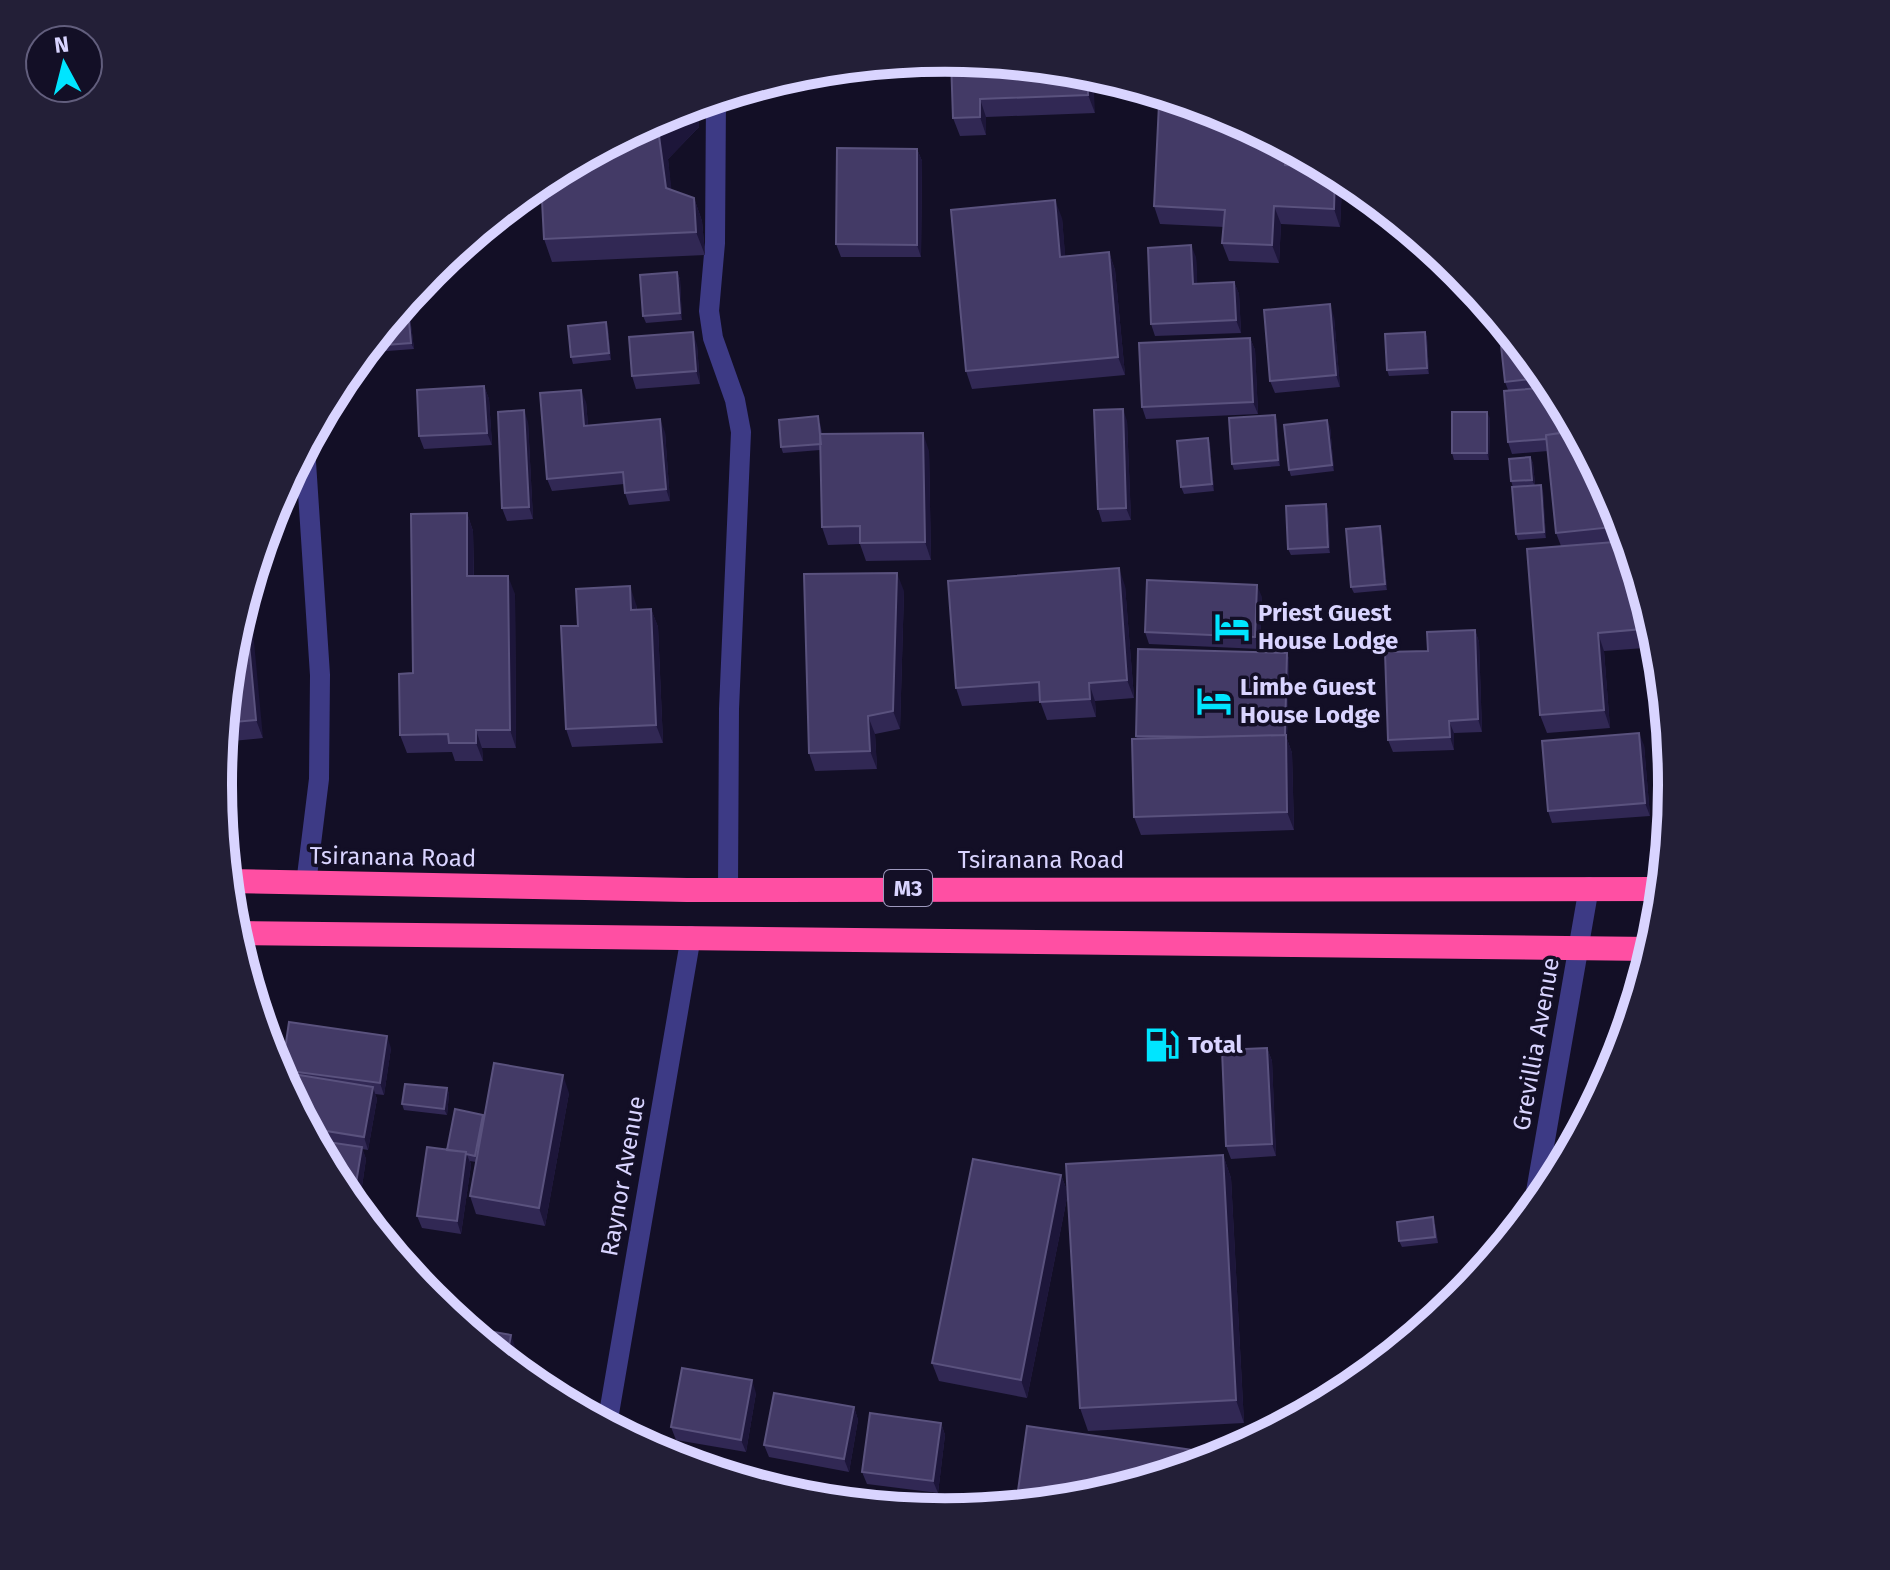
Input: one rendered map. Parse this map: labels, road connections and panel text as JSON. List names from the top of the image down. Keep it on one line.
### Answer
{"streets":{"highway":["Tsiranana Road","M3"],"street":["Grevillia Avenue","Raynor Avenue"]},"crossings":[["Tsiranana Road","Grevillia Avenue"],["M3","Grevillia Avenue"],["M3","Raynor Avenue"]],"places":{"hotel":["Priest Guest House Lodge","Limbe Guest House Lodge"],"fuel station":["Total"]},"north":"top"}
